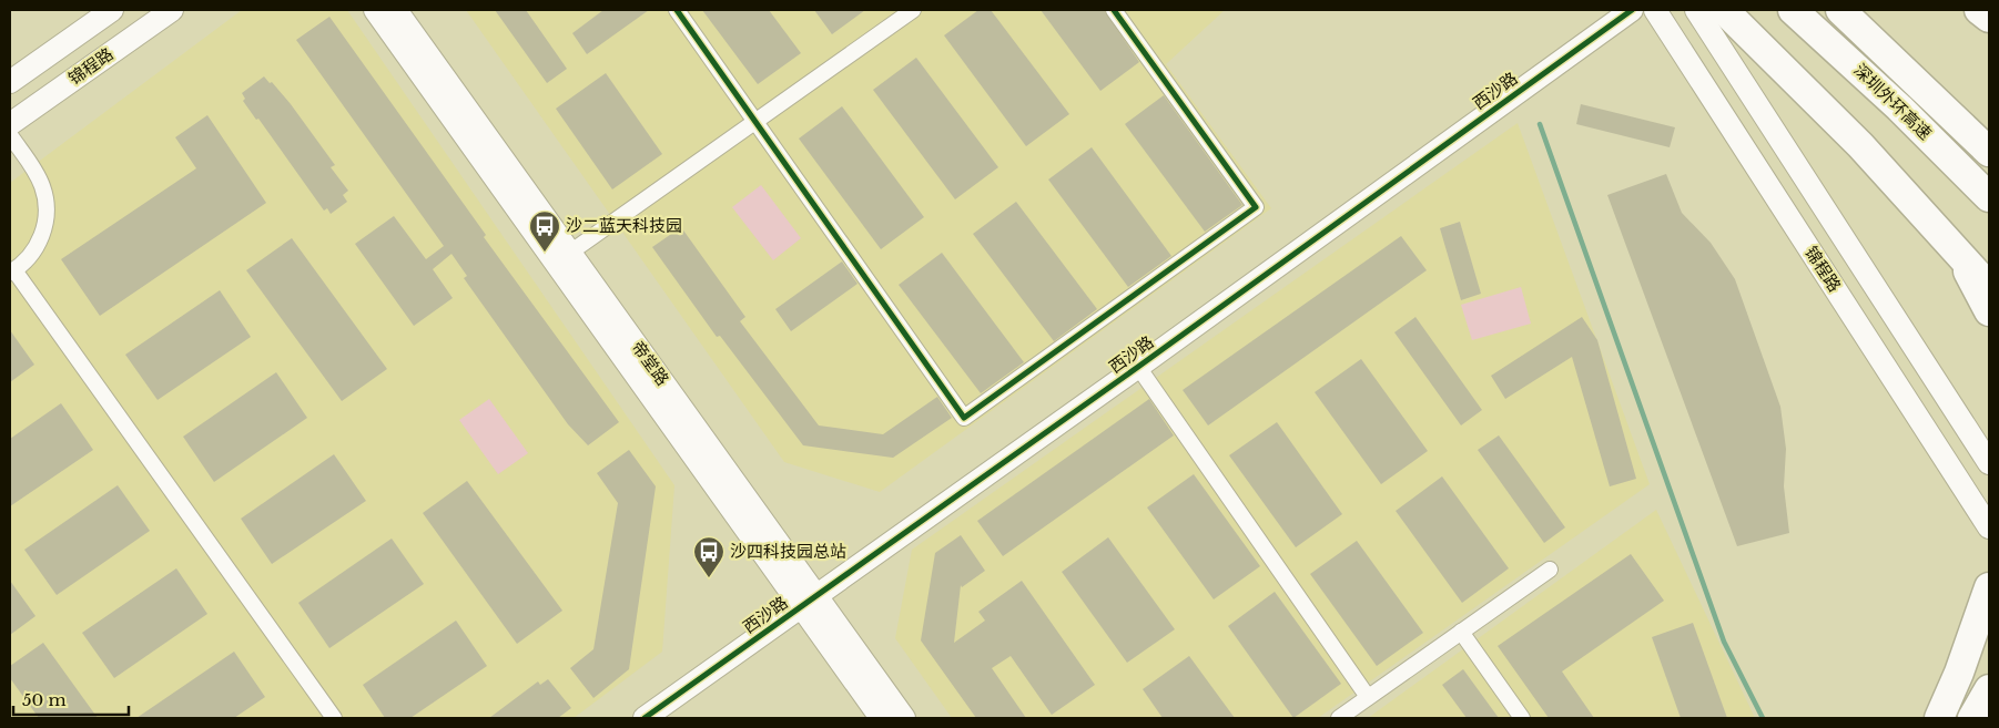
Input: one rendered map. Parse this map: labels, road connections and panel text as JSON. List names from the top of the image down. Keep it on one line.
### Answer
{"streets":{"highway":["深圳外环高速"],"street":["锦程路","西沙路","帝堂路"]},"crossings":[["西沙路","帝堂路"]],"places":{"bus stop":["沙二蓝天科技园","沙四科技园总站"]},"scale_bar":"50 m"}
